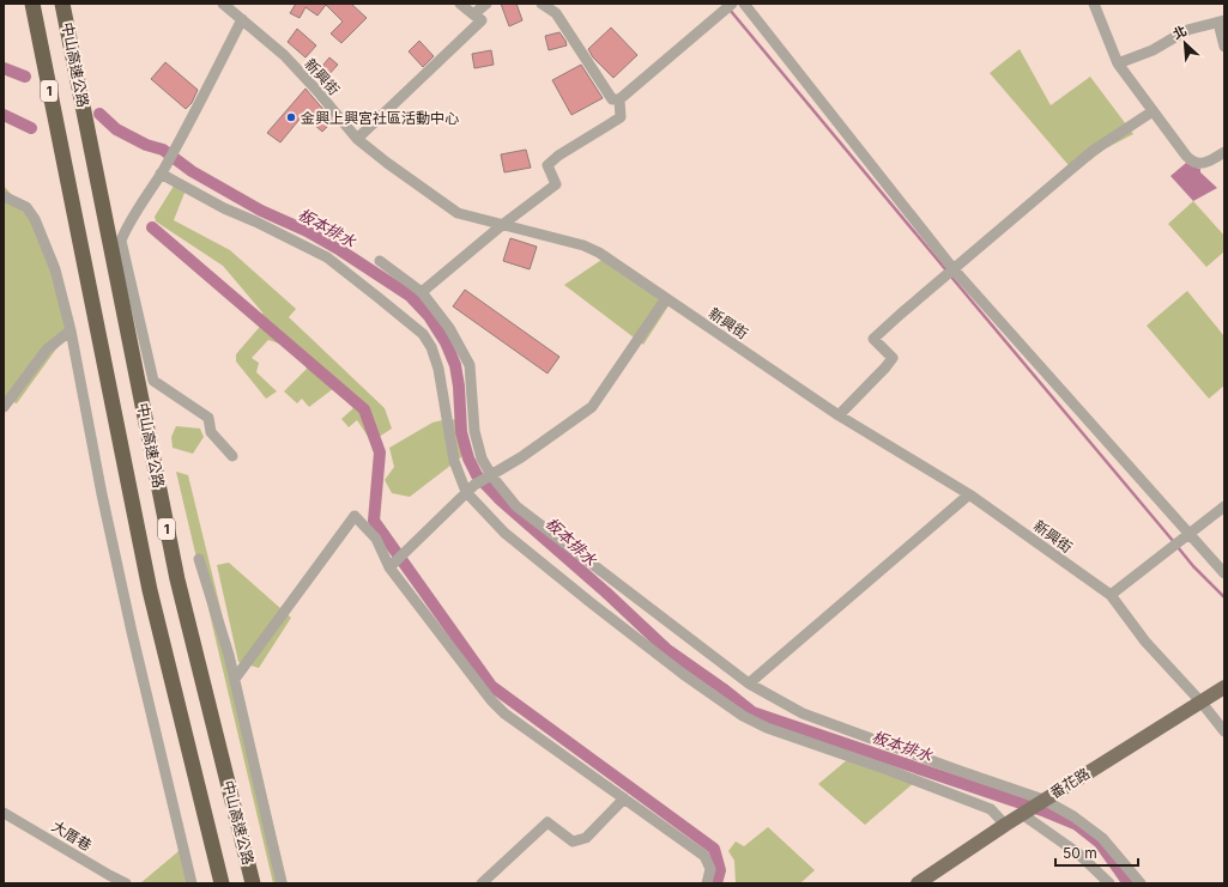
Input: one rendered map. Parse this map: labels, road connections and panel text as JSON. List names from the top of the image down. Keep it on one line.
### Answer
{"streets":{"highway":["中山高速公路","1"],"main road":["番花路"],"street":["新興街","大厝巷"]},"crossings":[["新興街","番花路"]],"water":["板本排水"],"places":["金興上興宮社區活動中心"],"scale_bar":"50 m","north":"top left"}
